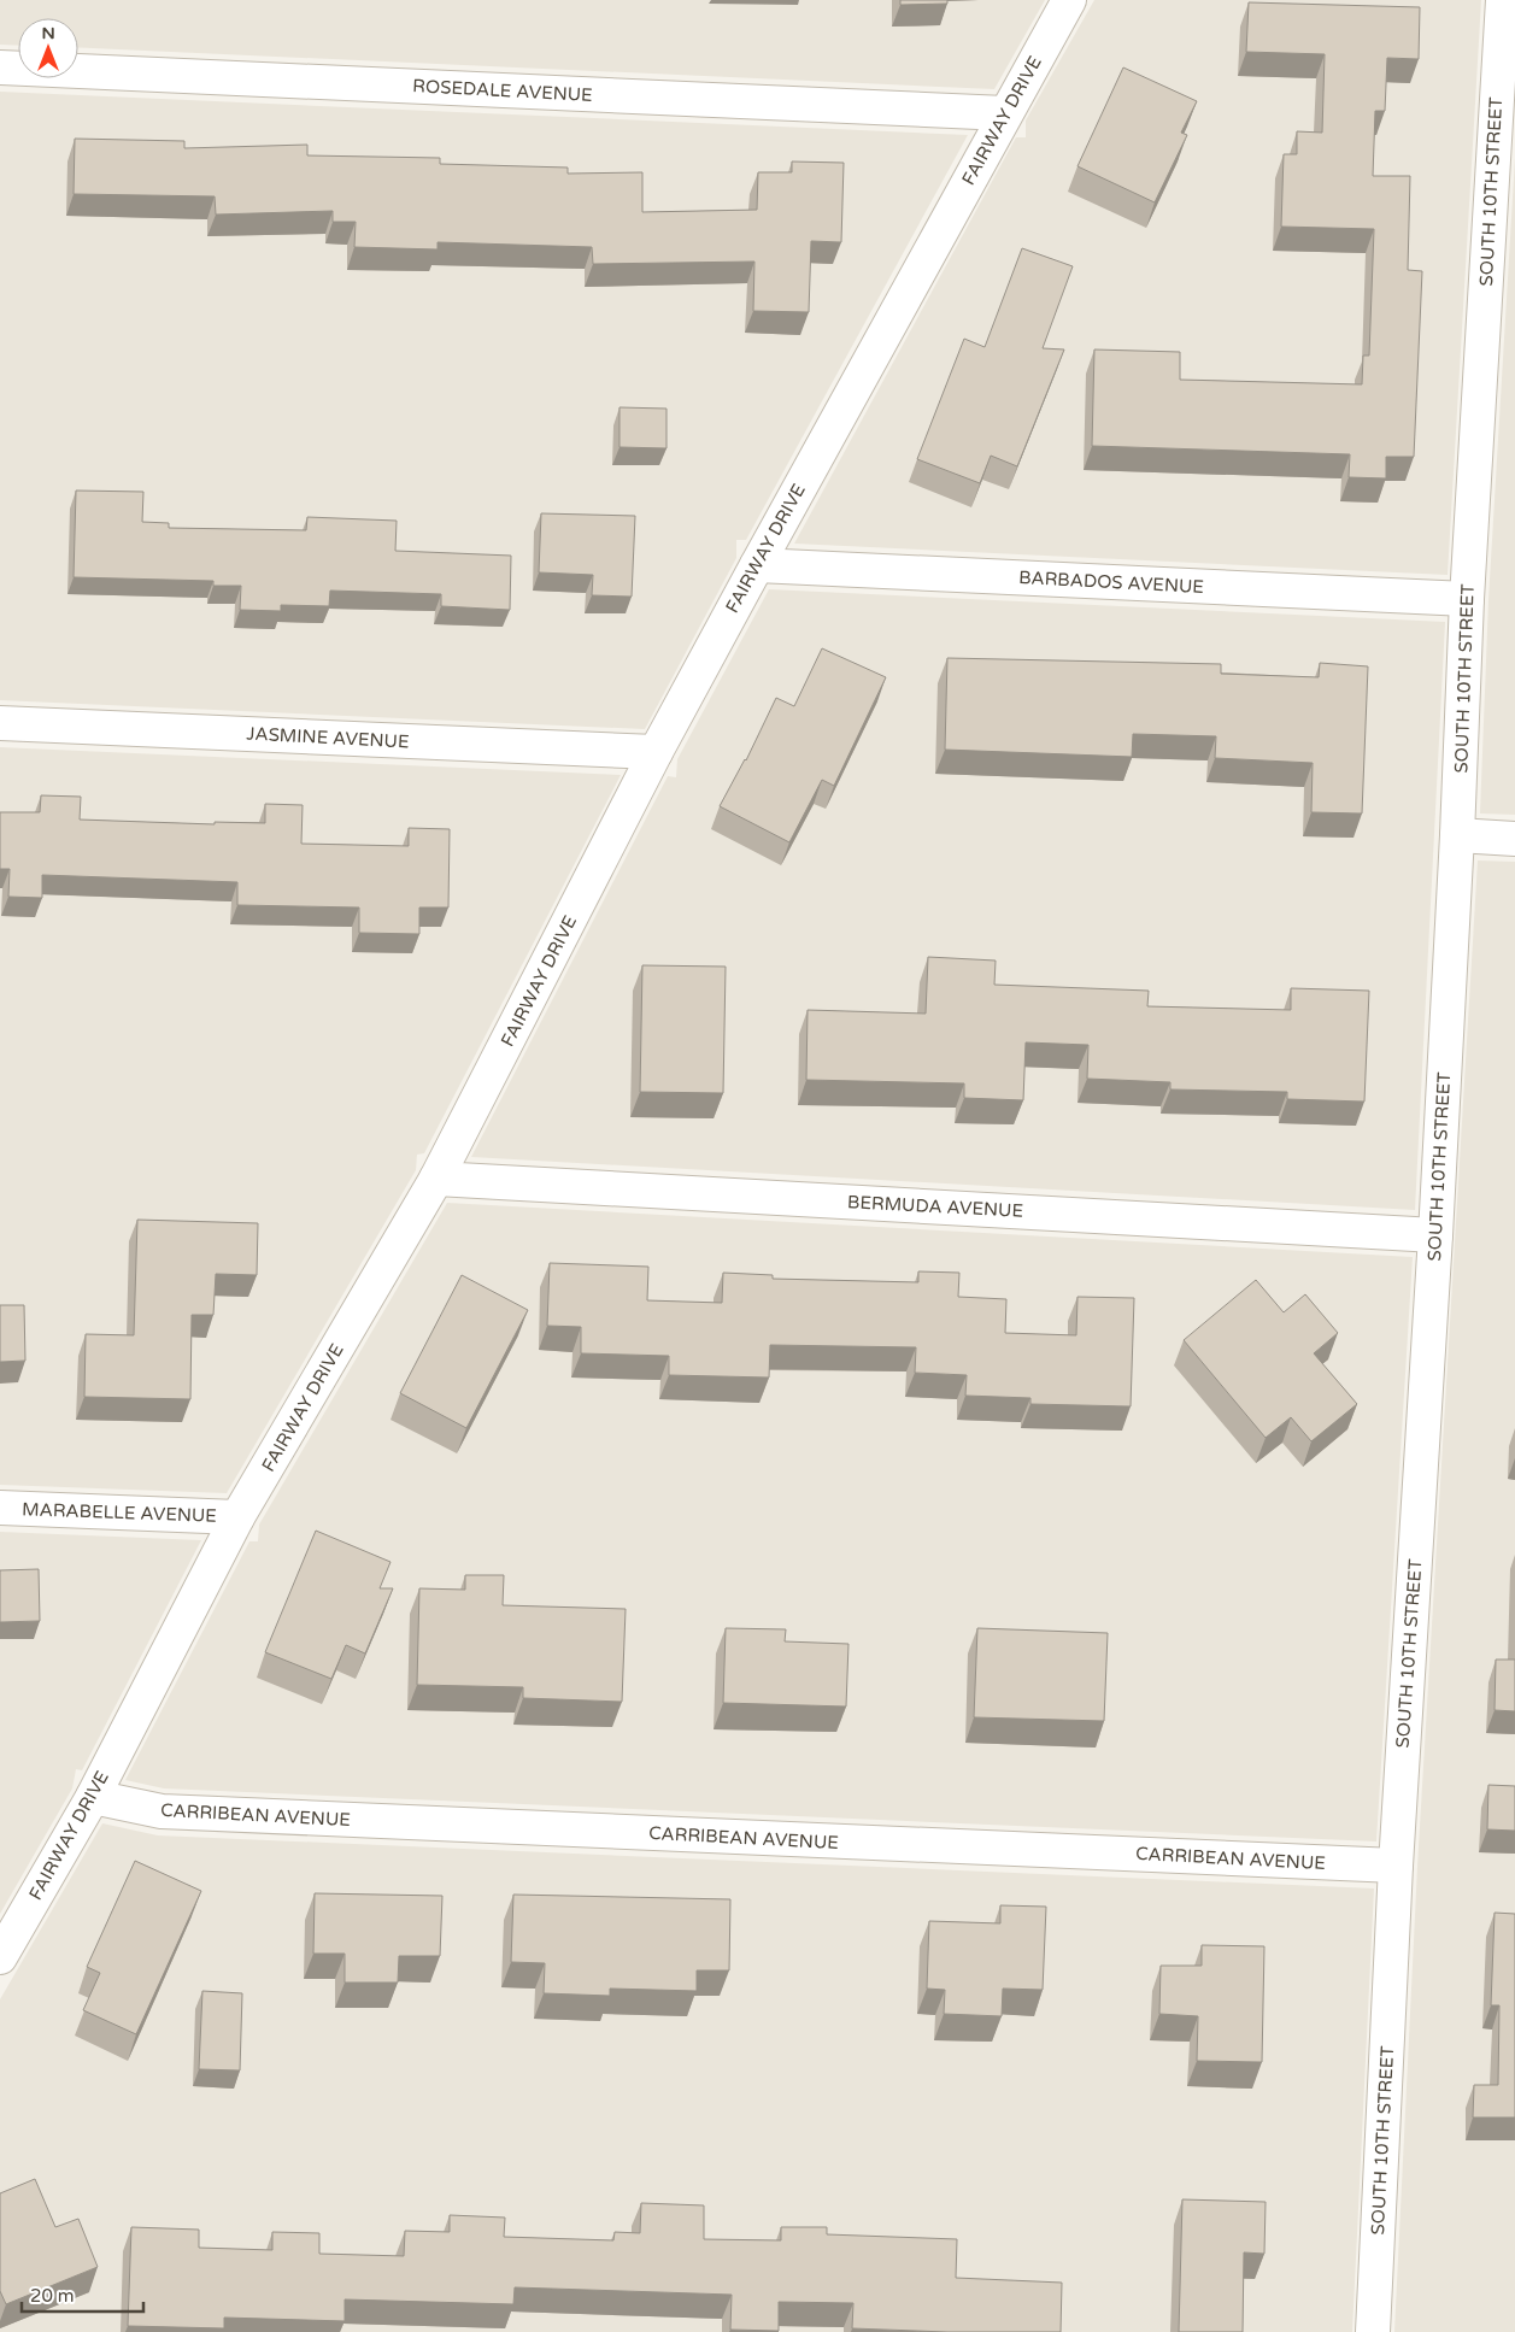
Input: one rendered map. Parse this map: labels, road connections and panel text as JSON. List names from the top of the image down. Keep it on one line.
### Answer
{"streets":{"street":["ROSEDALE AVENUE","FAIRWAY DRIVE","SOUTH 10TH STREET","BARBADOS AVENUE","JASMINE AVENUE","BERMUDA AVENUE","MARABELLE AVENUE","CARRIBEAN AVENUE"]},"crossings":[["ROSEDALE AVENUE","FAIRWAY DRIVE"],["FAIRWAY DRIVE","BARBADOS AVENUE"],["FAIRWAY DRIVE","JASMINE AVENUE"],["FAIRWAY DRIVE","BERMUDA AVENUE"],["FAIRWAY DRIVE","MARABELLE AVENUE"],["FAIRWAY DRIVE","CARRIBEAN AVENUE"],["SOUTH 10TH STREET","BARBADOS AVENUE"],["SOUTH 10TH STREET","BERMUDA AVENUE"],["SOUTH 10TH STREET","CARRIBEAN AVENUE"]],"scale_bar":"20 m","north":"top"}
